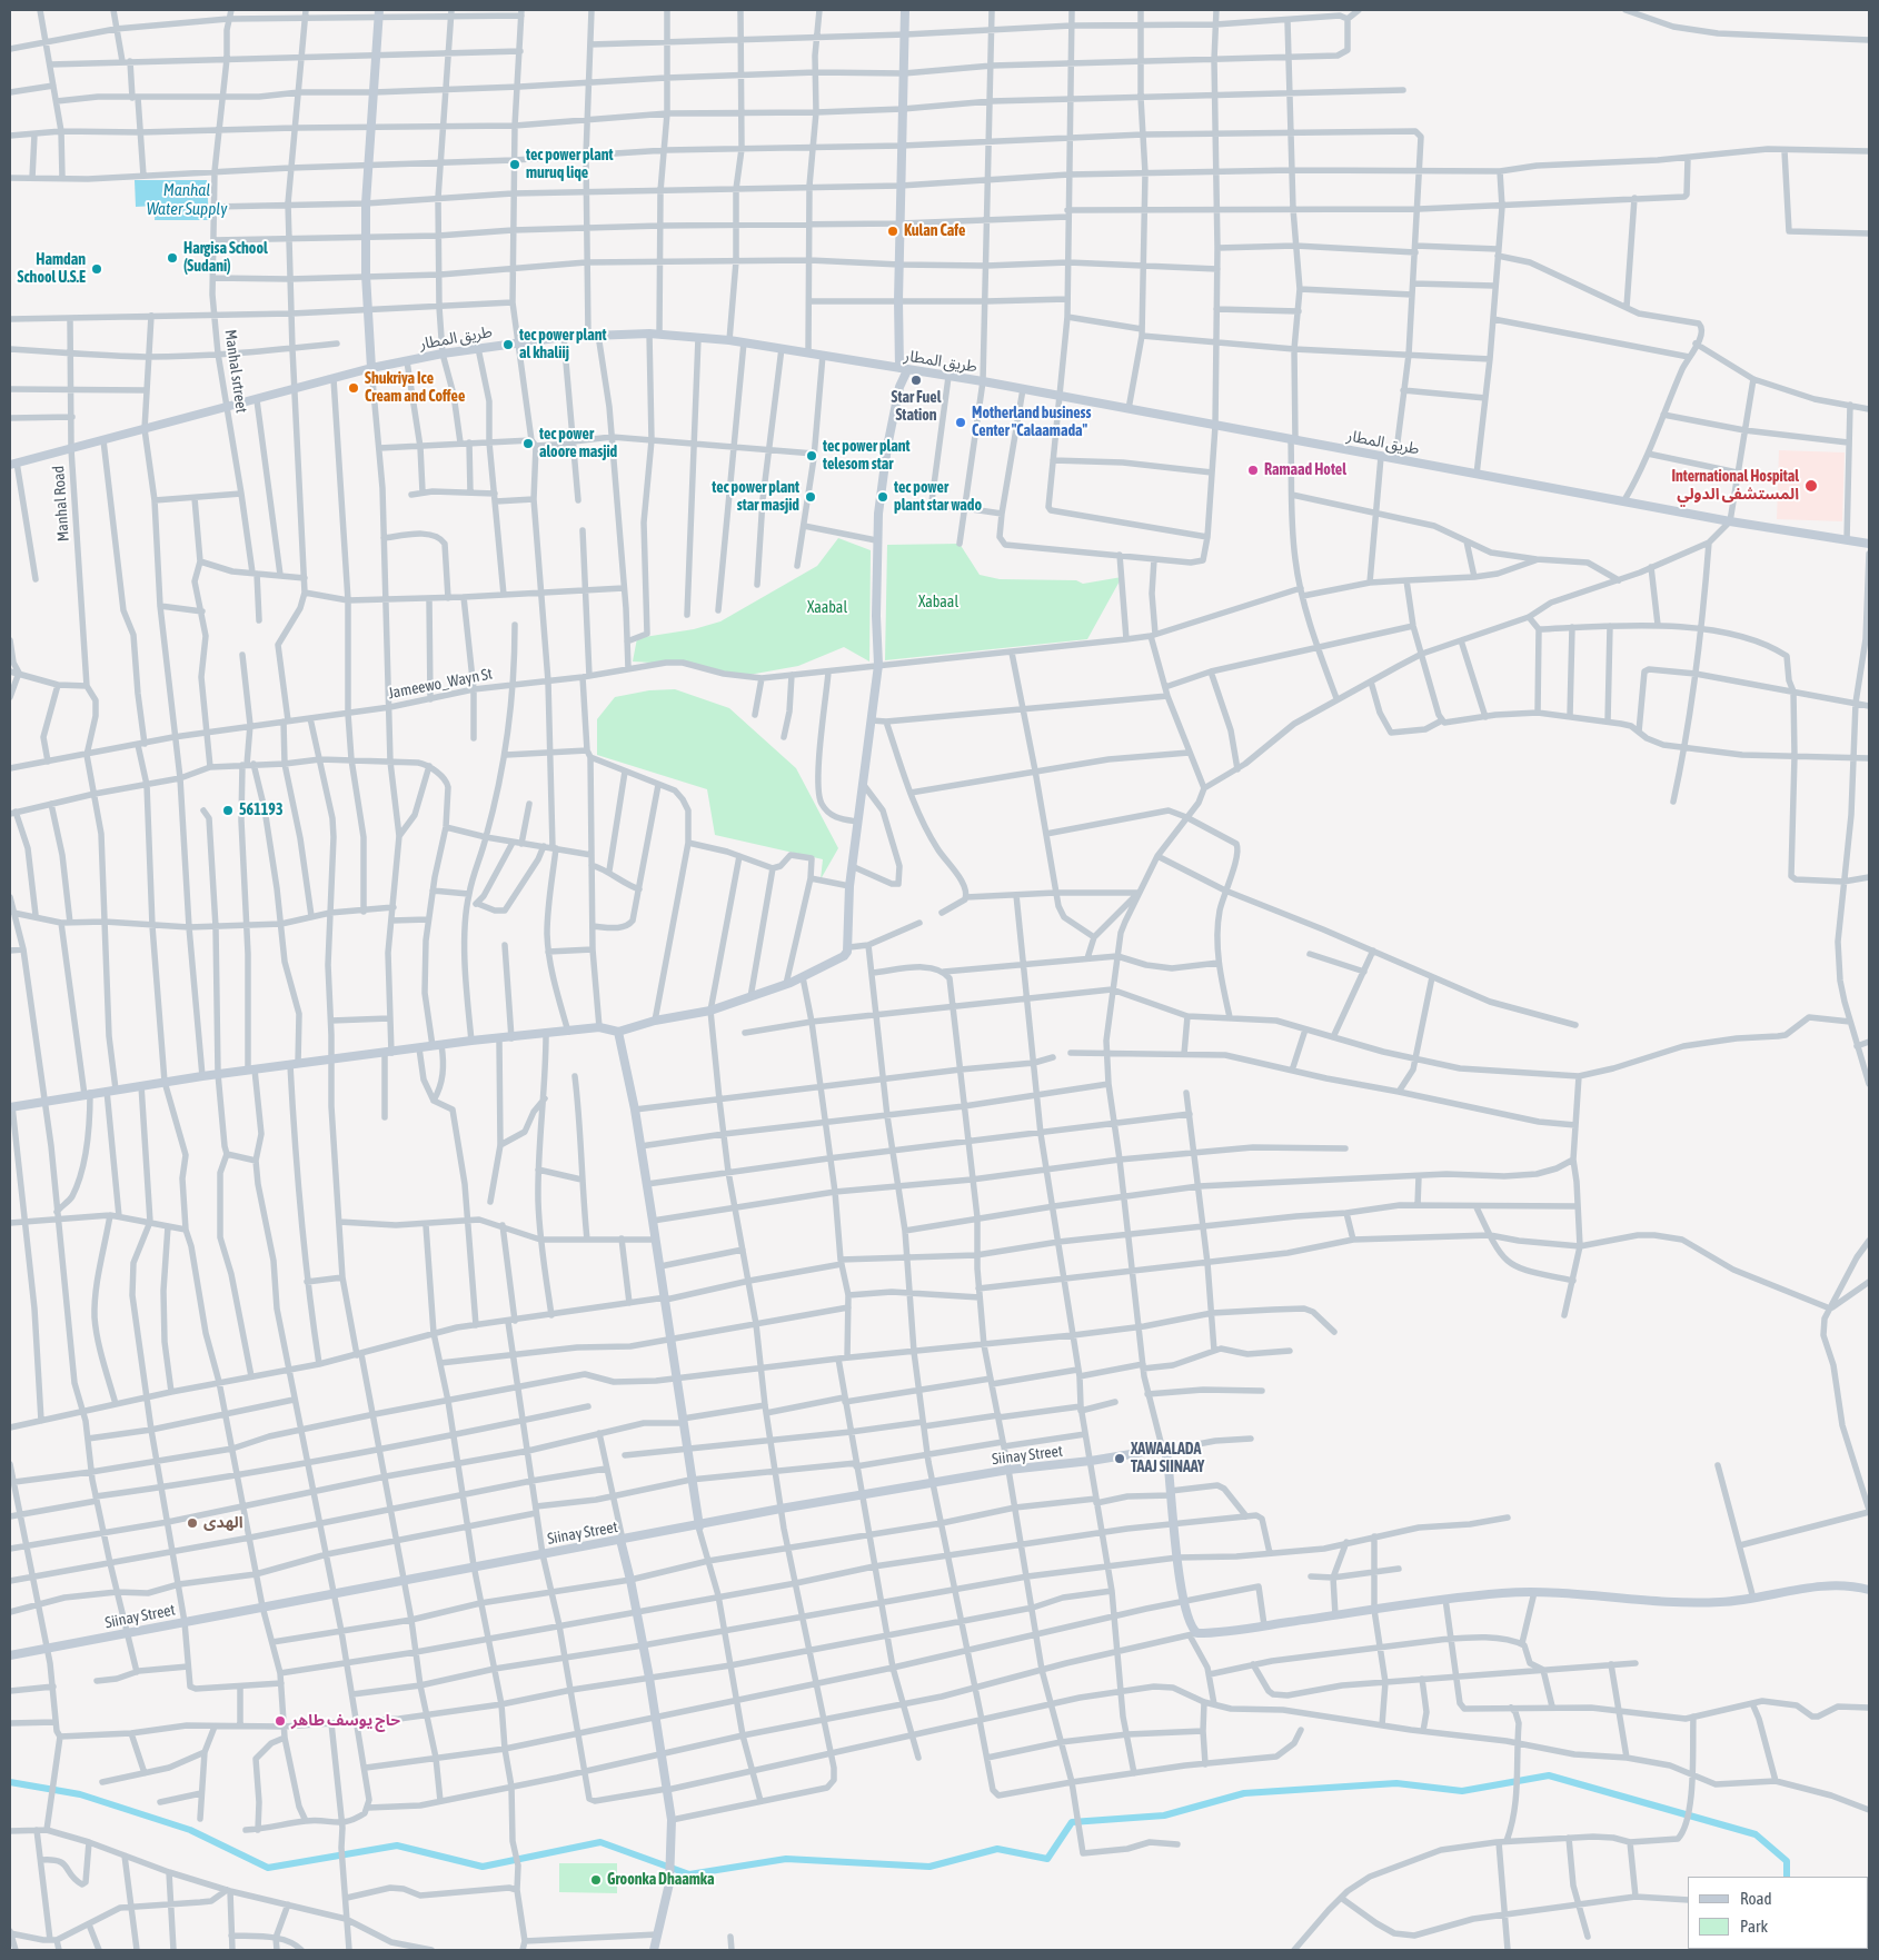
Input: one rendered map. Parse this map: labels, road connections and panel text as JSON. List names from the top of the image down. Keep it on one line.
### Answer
{"streets":{"street":["طريق المطار","Manhal srtreet","Manhal Road","Jameewo_Wayn St","Siinay Street"]},"crossings":[["طريق المطار","Manhal srtreet"],["طريق المطار","Manhal Road"],["Manhal Road","Jameewo_Wayn St"]],"water":["Manhal Water Supply"],"parks":["Xabaal","Xaabal"],"places":["tec power plant muruq liqe","Kulan Cafe","Hargisa School (Sudani)","Hamdan School U.S.E","tec power plant al khaliij","Star Fuel Station","Shukriya Ice Cream and Coffee","Motherland business Center \"Calaamada\"","tec power aloore masjid","tec power plant telesom star","Ramaad Hotel","International Hospital المستشفى الدولي","tec power plant star masjid","tec power plant star wado","561193","XAWAALADA TAAJ SIINAAY","الهدى","حاج يوسف طاهر","Groonka Dhaamka"],"legend":["Road","Park"]}
